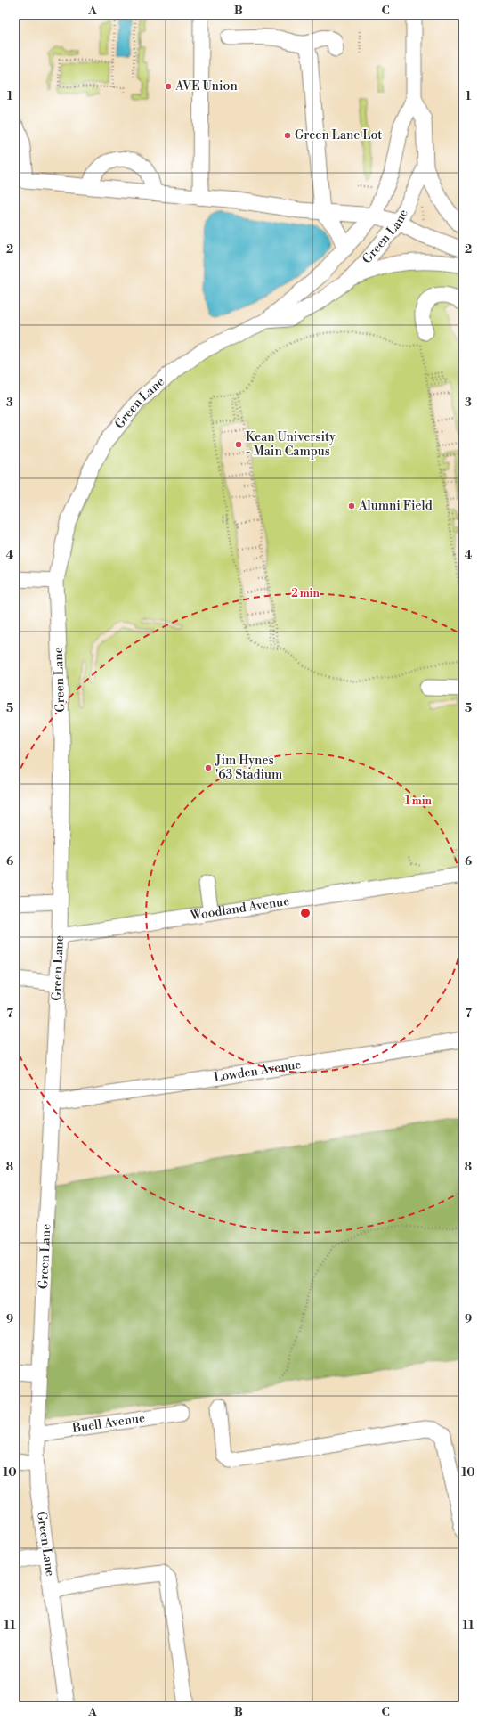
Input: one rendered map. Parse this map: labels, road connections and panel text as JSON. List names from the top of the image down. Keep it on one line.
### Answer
{"streets":{"street":["Green Lane","Woodland Avenue","Lowden Avenue","Buell Avenue"]},"crossings":[["Green Lane","Woodland Avenue"],["Green Lane","Lowden Avenue"],["Green Lane","Buell Avenue"]],"places":["AVE Union","Green Lane Lot","Kean University - Main Campus","Alumni Field","Jim Hynes '63 Stadium"],"grid":{"columns":["A","B","C"],"rows":["1","2","3","4","5","6","7","8","9","10","11"]},"rings":["2 min","1 min"]}
